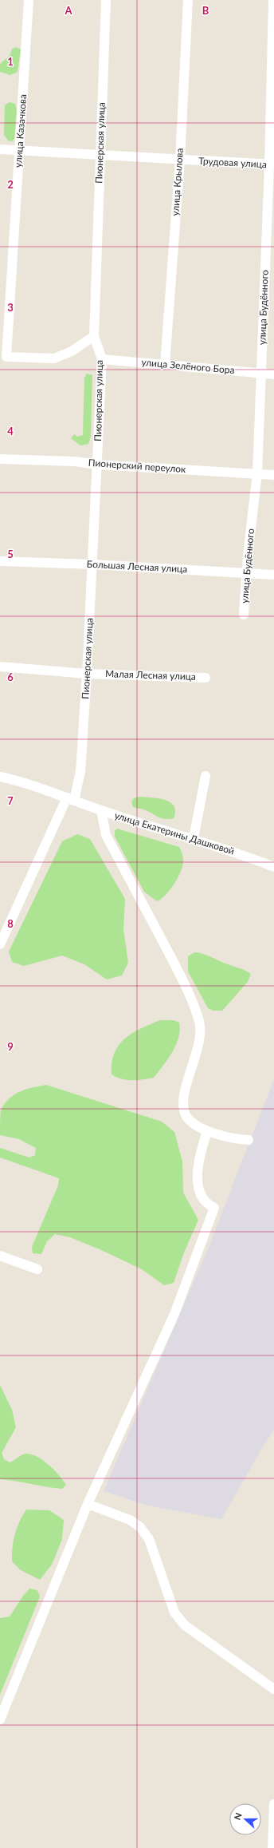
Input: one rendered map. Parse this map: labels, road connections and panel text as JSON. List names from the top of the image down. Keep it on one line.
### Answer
{"streets":{"street":["улица Казачкова","Пионерская улица","Трудовая улица","улица Крылова","улица Будённого","улица Зелёного Бора","Пионерский переулок","Большая Лесная улица","Малая Лесная улица","улица Екатерины Дашковой"]},"crossings":[["улица Казачкова","Пионерская улица"],["улица Казачкова","Трудовая улица"],["Пионерская улица","Трудовая улица"],["Пионерская улица","улица Зелёного Бора"],["Пионерская улица","Пионерский переулок"],["Пионерская улица","Большая Лесная улица"],["Пионерская улица","Малая Лесная улица"],["Пионерская улица","улица Екатерины Дашковой"],["Трудовая улица","улица Крылова"],["Трудовая улица","улица Будённого"],["улица Крылова","улица Зелёного Бора"],["улица Будённого","улица Зелёного Бора"],["улица Будённого","Пионерский переулок"],["улица Будённого","Большая Лесная улица"]],"north":"left","grid":{"columns":["A","B"],"rows":["1","2","3","4","5","6","7","8","9"]}}
